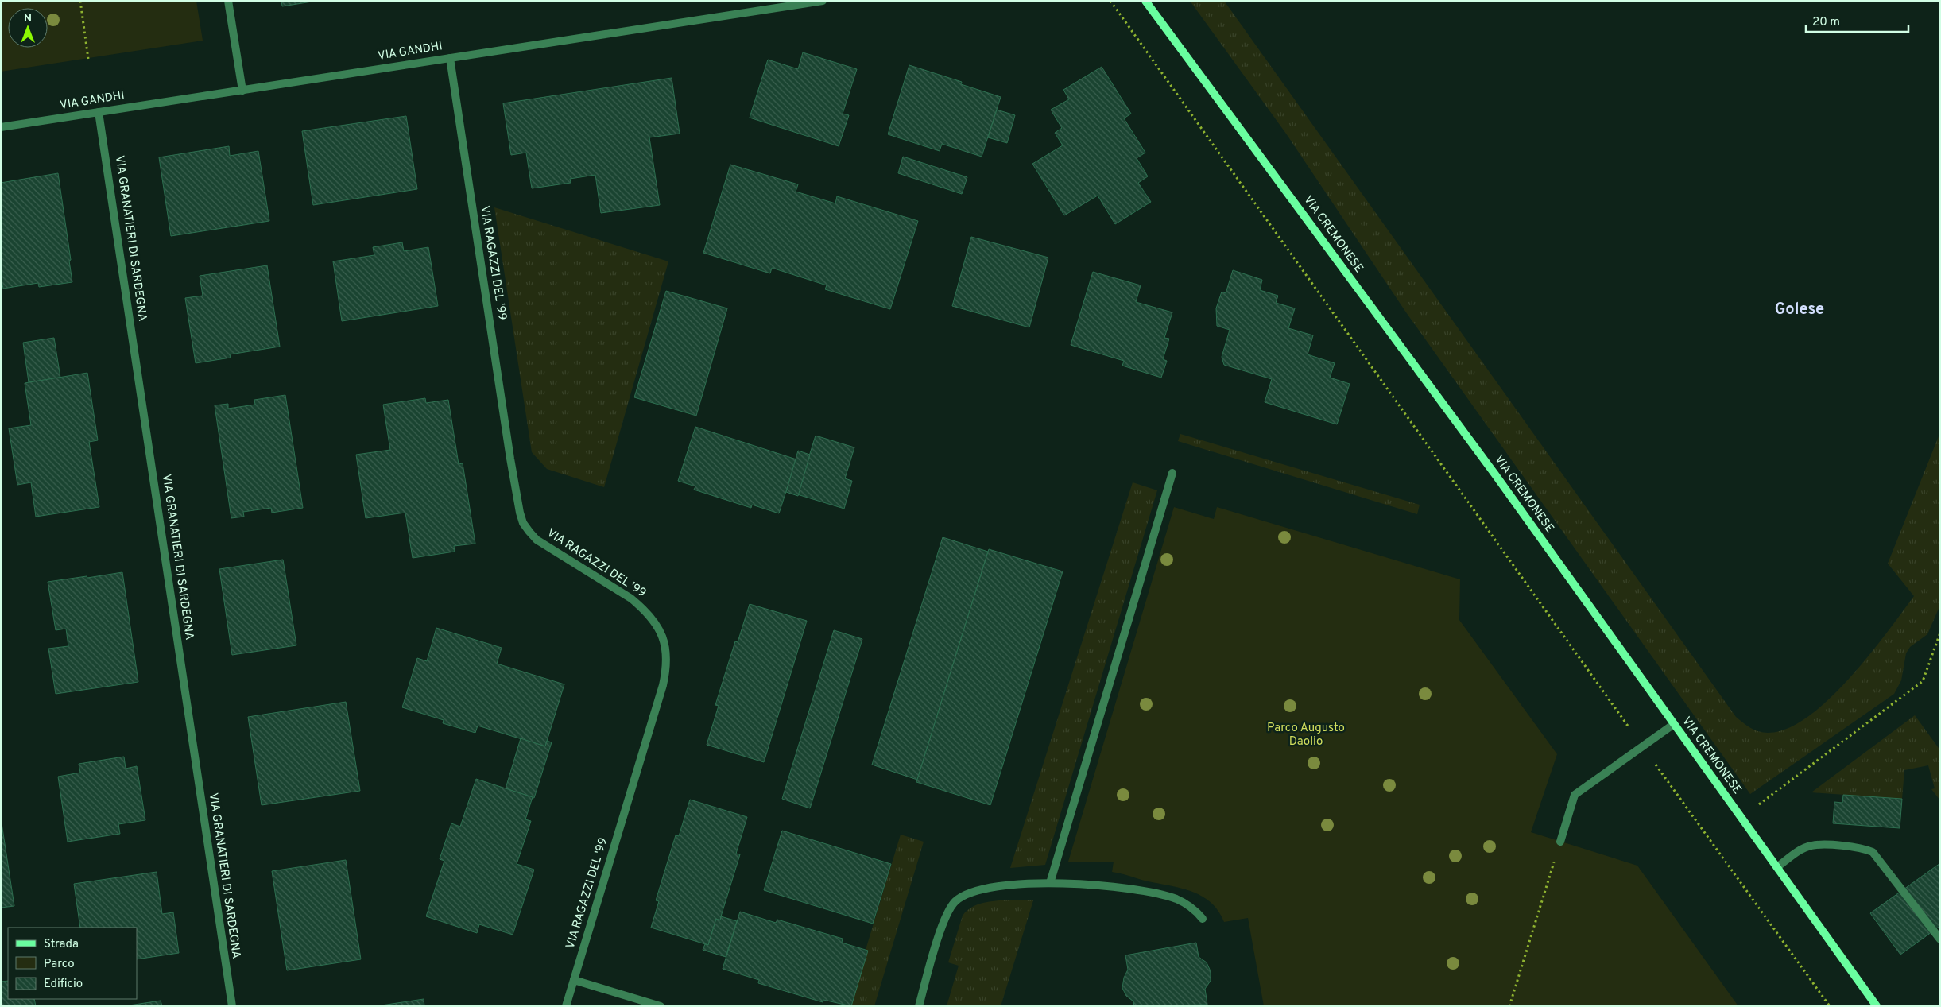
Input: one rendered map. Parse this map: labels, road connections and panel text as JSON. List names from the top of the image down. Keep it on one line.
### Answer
{"streets":{"main road":["VIA CREMONESE"],"street":["VIA GANDHI","VIA GRANATIERI DI SARDEGNA","VIA RAGAZZI DEL '99"]},"crossings":[["VIA GANDHI","VIA GRANATIERI DI SARDEGNA"],["VIA GANDHI","VIA RAGAZZI DEL '99"]],"districts":["Golese"],"parks":["Parco Augusto Daolio"],"legend":["Strada","Parco","Edificio"],"scale_bar":"20 m","north":"top"}
